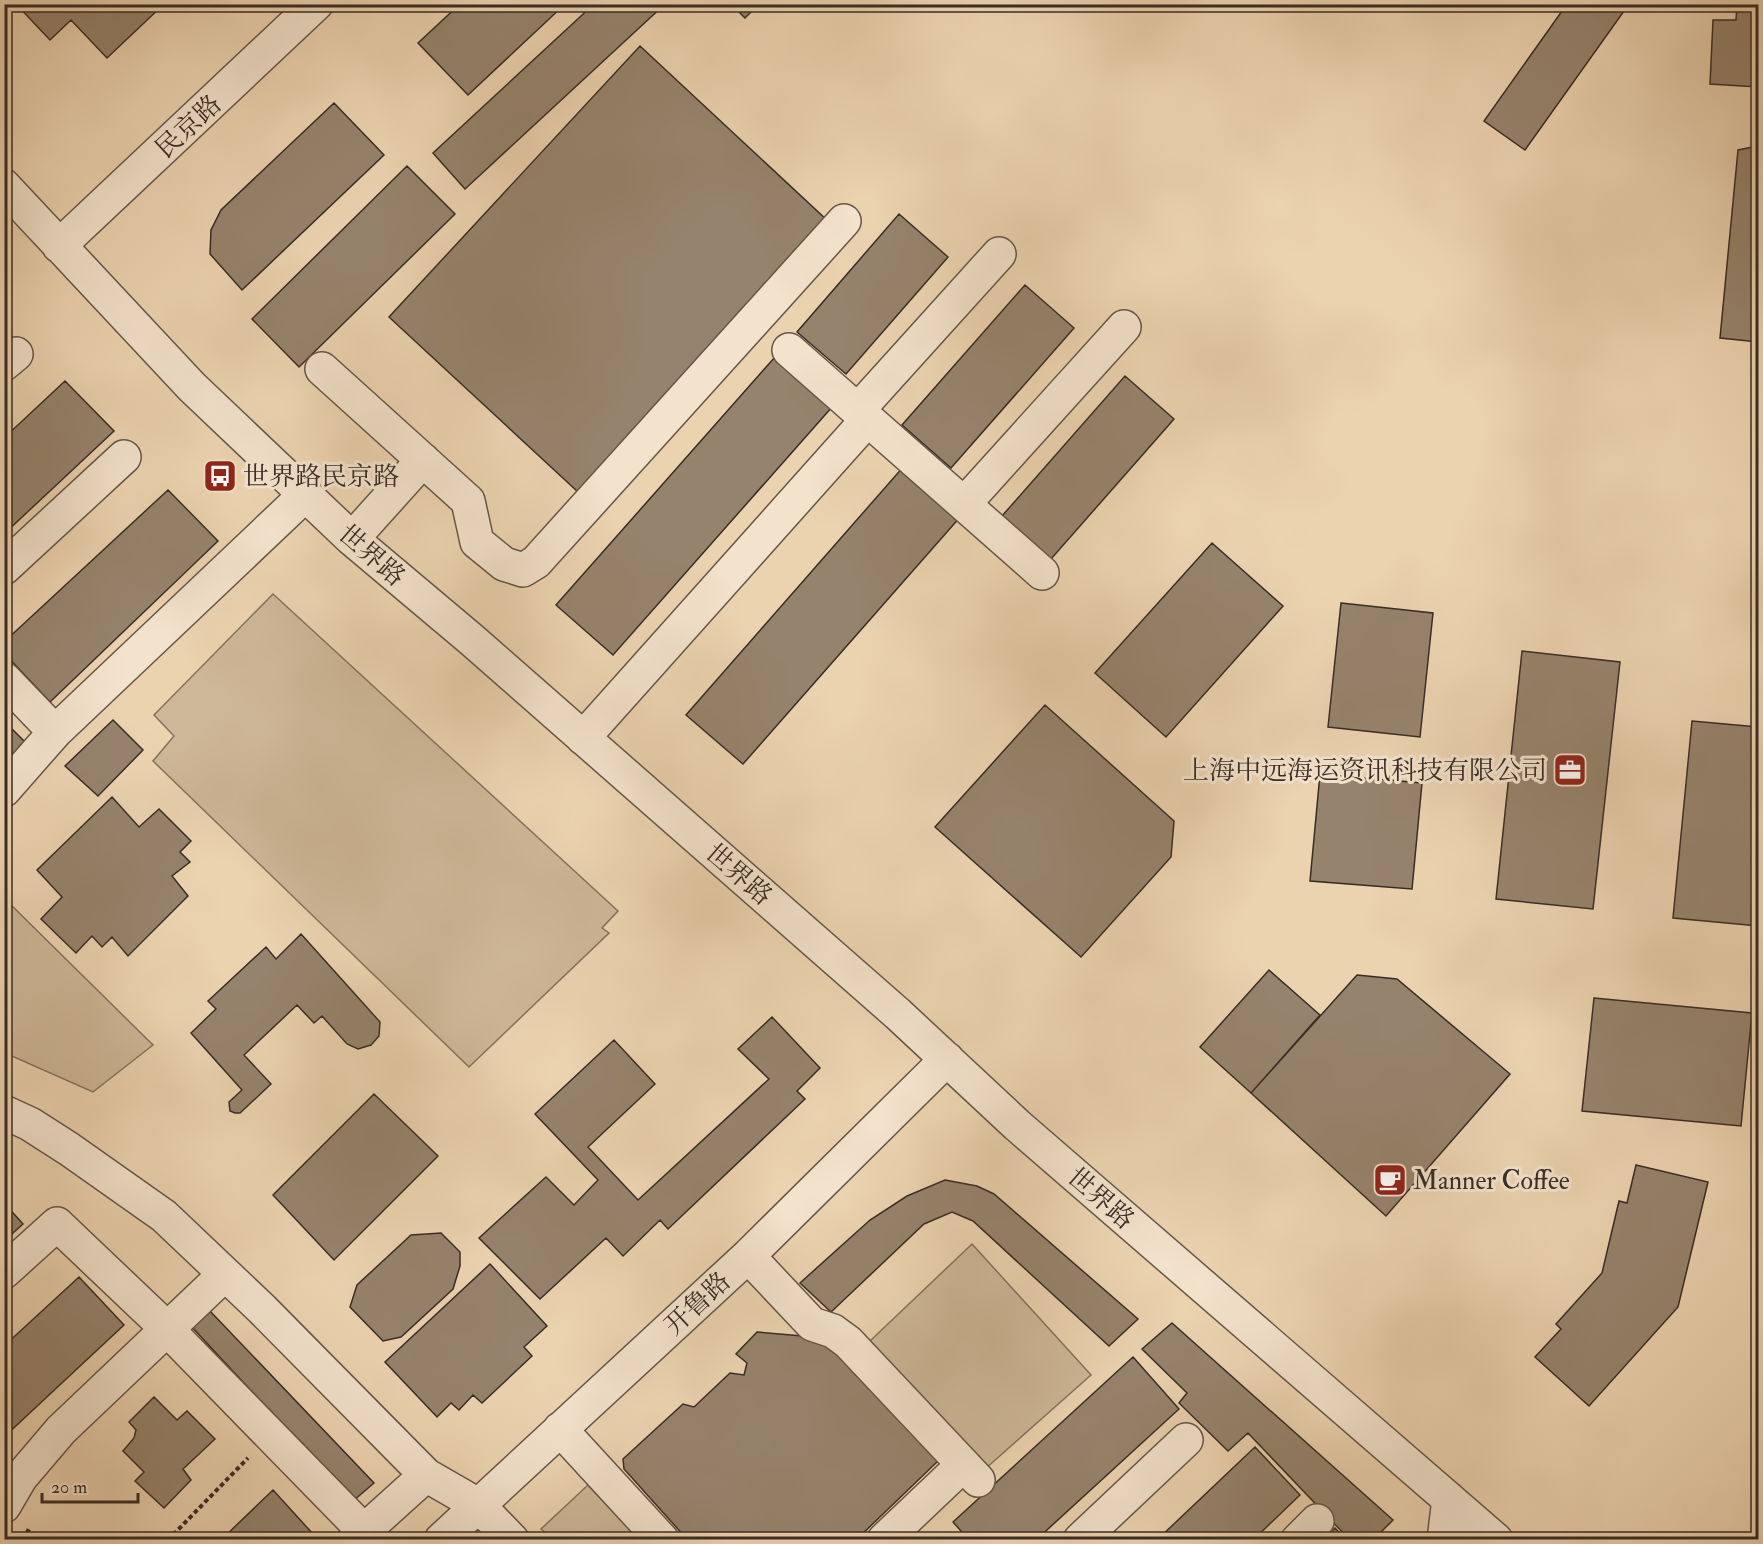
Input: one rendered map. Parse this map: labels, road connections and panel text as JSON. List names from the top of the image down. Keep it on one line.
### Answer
{"streets":{"street":["民京路","世界路","开鲁路"]},"crossings":[["民京路","世界路"],["世界路","开鲁路"]],"places":{"bus stop":["世界路民京路"],"office":["上海中远海运资讯科技有限公司"],"cafe":["Manner Coffee"]},"scale_bar":"20 m"}
